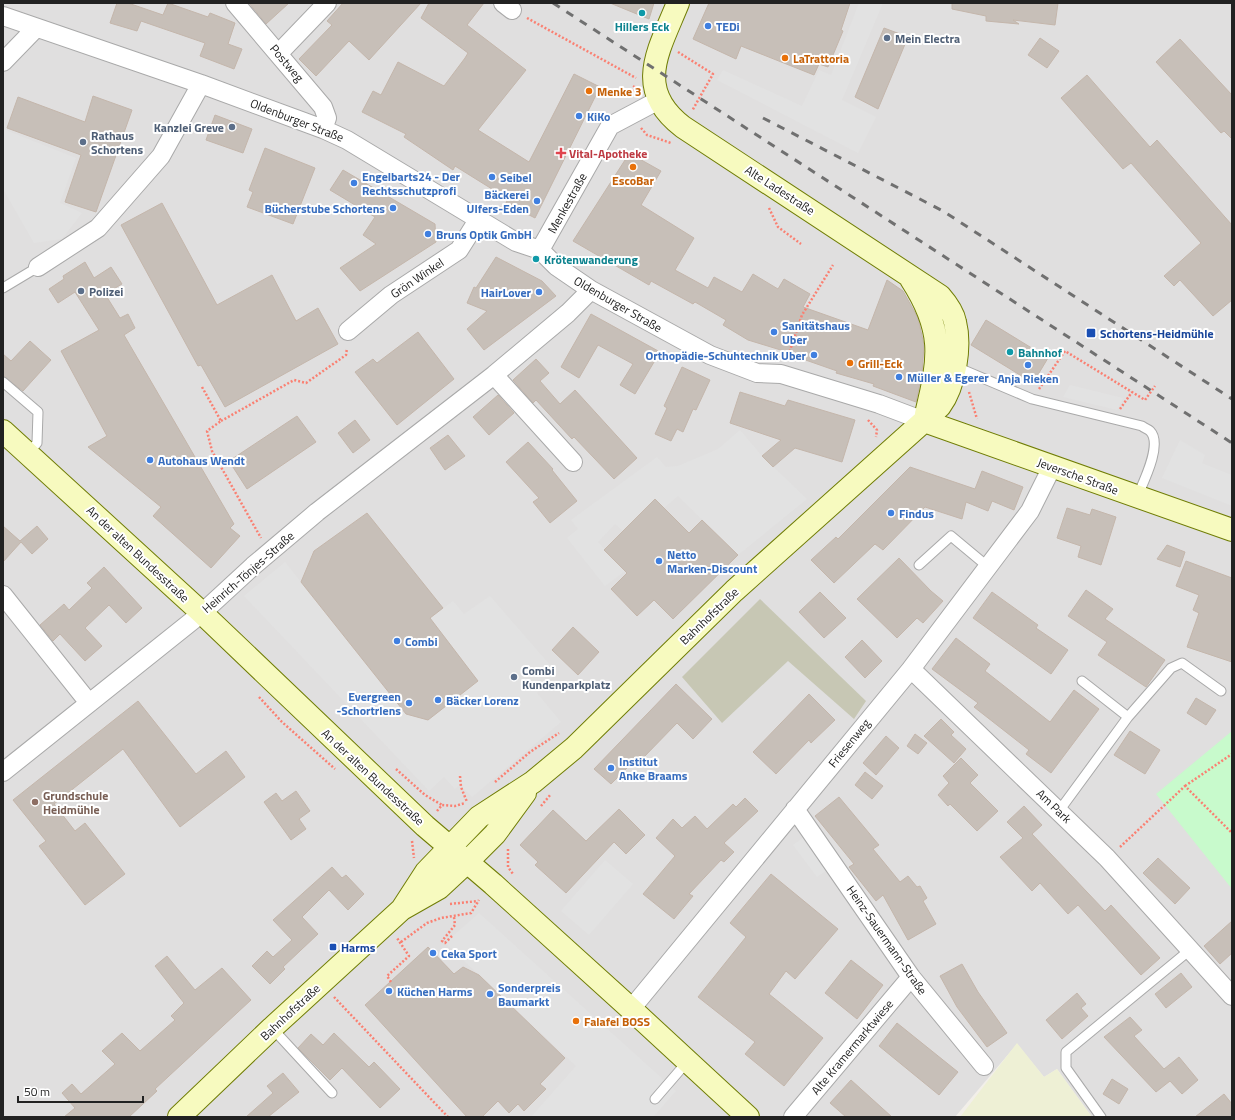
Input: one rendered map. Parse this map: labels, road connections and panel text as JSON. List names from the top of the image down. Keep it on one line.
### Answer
{"streets":{"street":["Postweg","Oldenburger Straße","Alte Ladestraße","Menkestraße","Grön Winkel","Jeversche Straße","An der alten Bundesstraße","Heinrich-Tönjes-Straße","Bahnhofstraße","Friesenweg","Am Park","Heinz-Sauermann-Straße","Alte Kramermarktwiese"]},"crossings":[["Postweg","Oldenburger Straße"],["Oldenburger Straße","Alte Ladestraße"],["Oldenburger Straße","Menkestraße"],["Oldenburger Straße","Grön Winkel"],["Oldenburger Straße","Jeversche Straße"],["Oldenburger Straße","Heinrich-Tönjes-Straße"],["Oldenburger Straße","Bahnhofstraße"],["Alte Ladestraße","Menkestraße"],["Alte Ladestraße","Jeversche Straße"],["Alte Ladestraße","Bahnhofstraße"],["Jeversche Straße","Bahnhofstraße"],["Jeversche Straße","Friesenweg"],["An der alten Bundesstraße","Heinrich-Tönjes-Straße"],["An der alten Bundesstraße","Bahnhofstraße"],["An der alten Bundesstraße","Friesenweg"],["Friesenweg","Am Park"],["Friesenweg","Heinz-Sauermann-Straße"],["Heinz-Sauermann-Straße","Alte Kramermarktwiese"]],"places":{"other":["Hillers Eck","TEDi","Mein Electra","LaTrattoria","Menke 3","KiKo","Kanzlei Greve","Rathaus Schortens","EscoBar","Seibel","Engelbarts24 - Der Rechtsschutzprofi","Bäckerei Ulfers-Eden","Bücherstube Schortens","Bruns Optik GmbH","Krötenwanderung","Polizei","HairLover","Sanitätshaus Uber","Bahnhof","Orthopädie-Schuhtechnik Uber","Grill-Eck","Anja Rieken","Müller & Egerer","Autohaus Wendt","Findus","Netto Marken-Discount","Combi","Combi Kundenparkplatz","Bäcker Lorenz","Evergreen -Schortrlens","Institut Anke Braams","Grundschule Heidmühle","Ceka Sport","Küchen Harms","Sonderpreis Baumarkt","Falafel BOSS"],"health":["Vital-Apotheke"],"transit":["Schortens-Heidmühle","Harms"]},"scale_bar":"50 m"}
